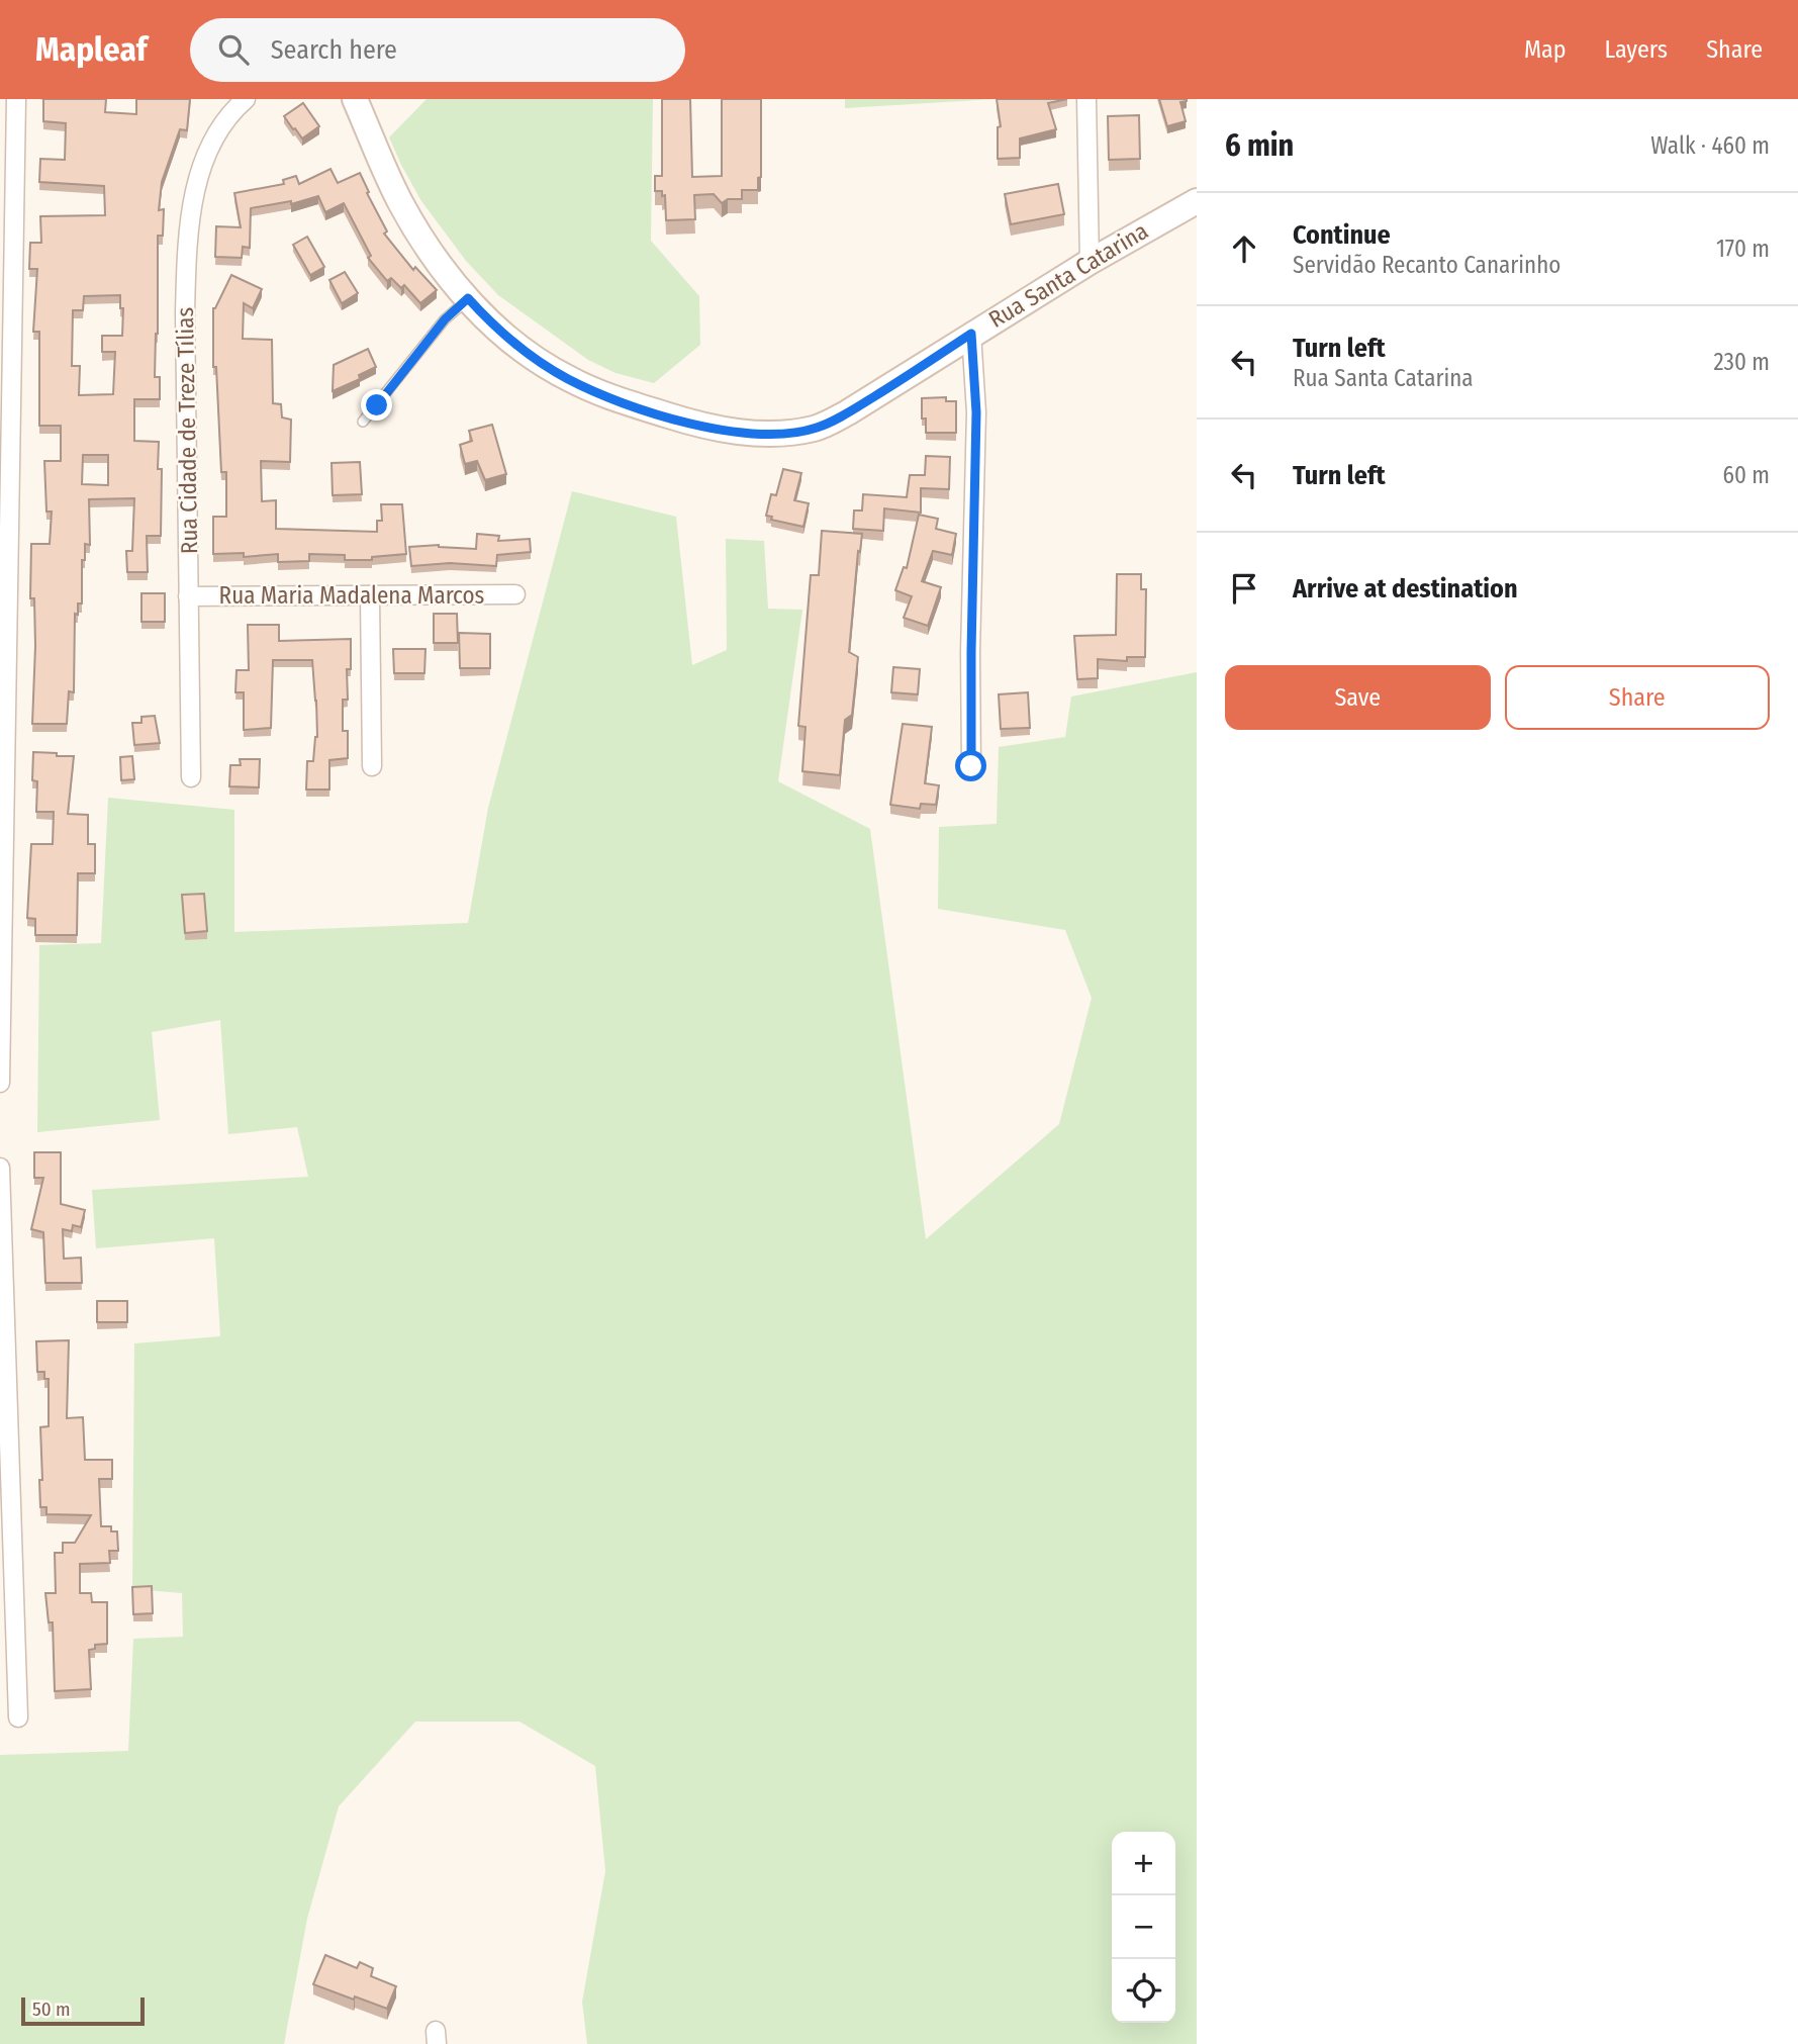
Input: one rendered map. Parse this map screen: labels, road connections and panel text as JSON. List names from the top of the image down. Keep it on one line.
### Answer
{"streets":{"main road":["Rua Santa Catarina"],"street":["Rua Cidade de Treze Tílias","Rua Maria Madalena Marcos"]},"crossings":[["Rua Cidade de Treze Tílias","Rua Maria Madalena Marcos"]],"scale_bar":"50 m","page":{"header":"Mapleaf","search":"Search here","nav":["Map","Layers","Share"],"heading":["6 min","Walk · 460 m"],"list":[["Continue","Servidão Recanto Canarinho","170 m"],["Turn left","Rua Santa Catarina","230 m"],["Turn left","60 m"],"Arrive at destination"],"buttons":["Save","Share"],"map_buttons":["+","−"],"scale":"50 m"}}
